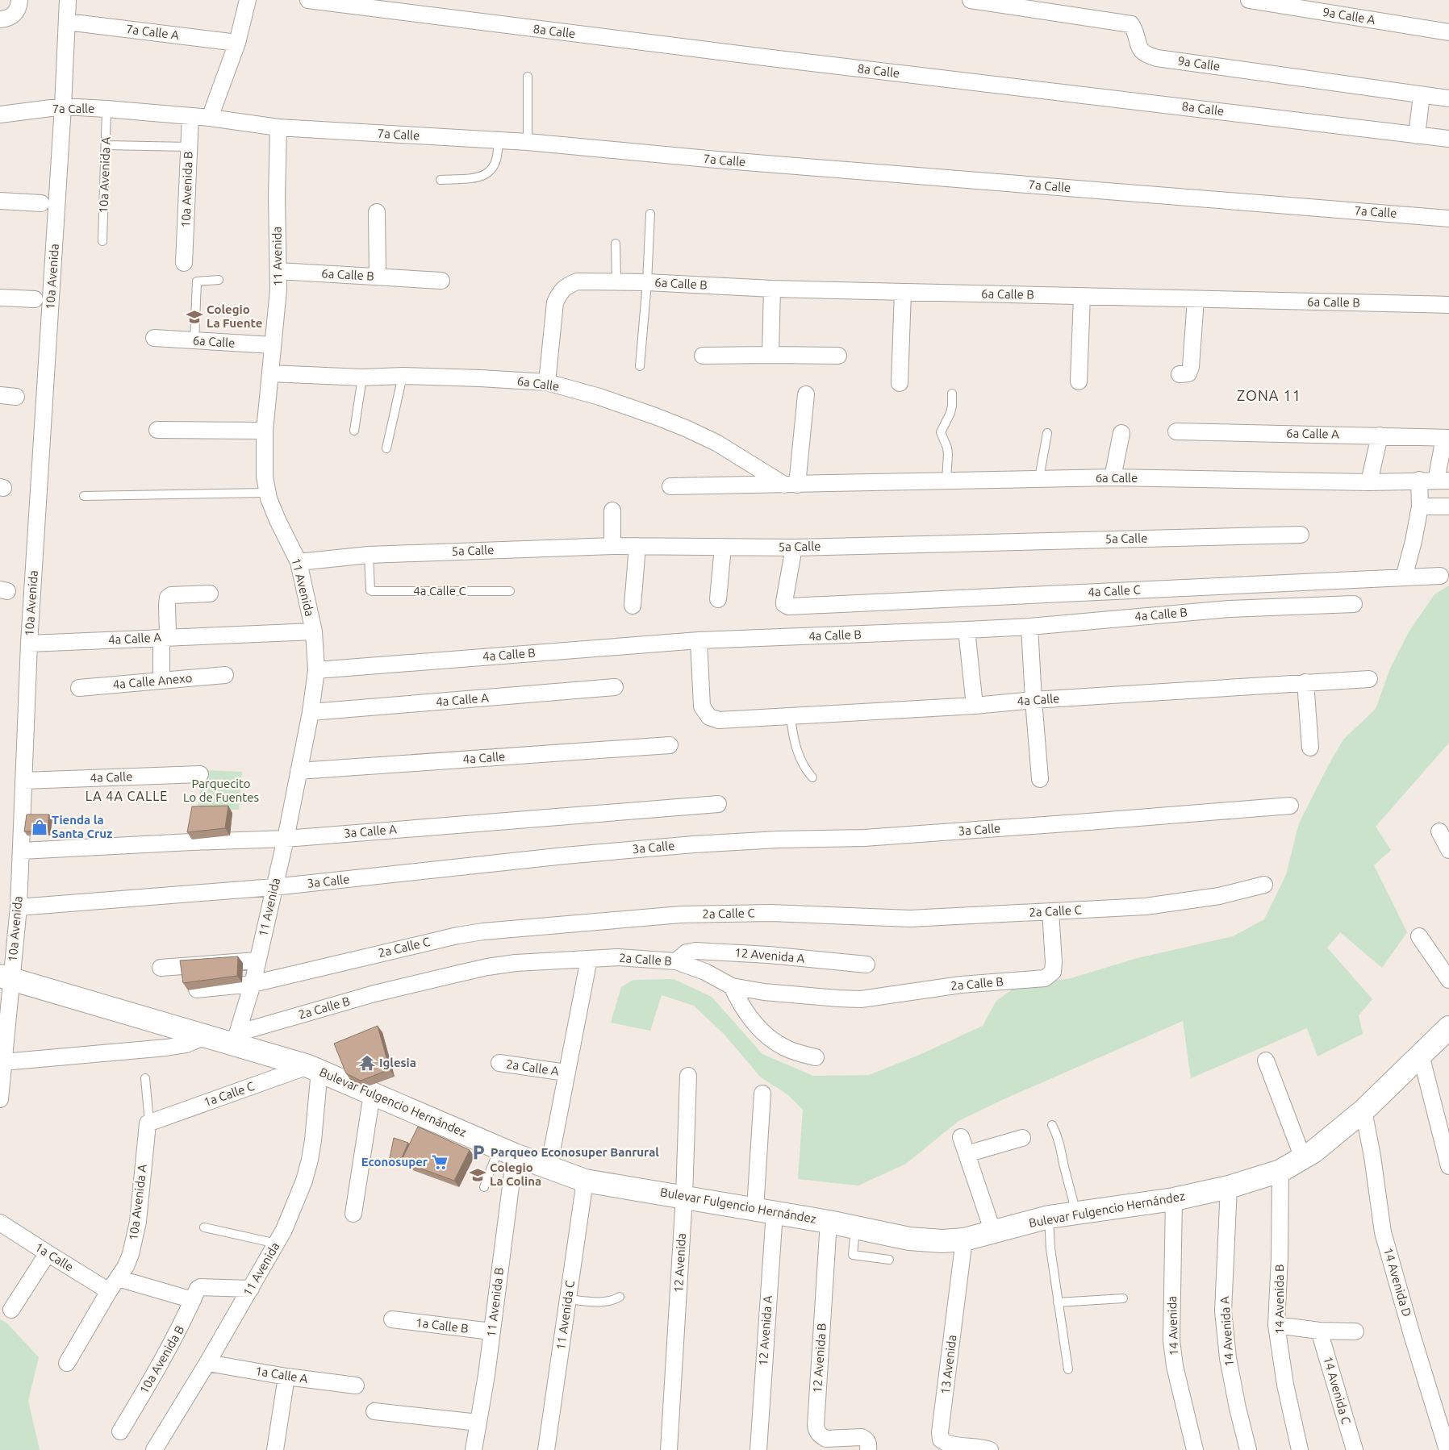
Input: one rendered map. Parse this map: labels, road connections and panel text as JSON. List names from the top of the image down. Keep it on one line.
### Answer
{"streets":{"street":["9a Calle A","8a Calle","7a Calle A","9a Calle","7a Calle","10a Avenida A","10a Avenida B","11 Avenida","6a Calle B","10a Avenida","6a Calle","6a Calle A","5a Calle","4a Calle C","4a Calle B","4a Calle A","4a Calle Anexo","4a Calle","3a Calle","3a Calle A","2a Calle C","12 Avenida A","2a Calle B","2a Calle A","1a Calle C","Bulevar Fulgencio Hernández","1a Calle","12 Avenida","14 Avenida D","14 Avenida B","11 Avenida B","11 Avenida C","1a Calle B","14 Avenida","14 Avenida A","12 Avenida B","13 Avenida","1a Calle A","14 Avenida C"]},"crossings":[["7a Calle","10a Avenida A"],["7a Calle","10a Avenida B"],["7a Calle","11 Avenida"],["7a Calle","10a Avenida"],["10a Avenida A","1a Calle C"],["10a Avenida A","1a Calle"],["10a Avenida B","1a Calle"],["11 Avenida","6a Calle B"],["11 Avenida","6a Calle"],["11 Avenida","5a Calle"],["11 Avenida","4a Calle B"],["11 Avenida","4a Calle A"],["11 Avenida","4a Calle"],["11 Avenida","3a Calle"],["11 Avenida","3a Calle A"],["11 Avenida","2a Calle C"],["11 Avenida","2a Calle B"],["11 Avenida","1a Calle C"],["11 Avenida","Bulevar Fulgencio Hernández"],["11 Avenida","1a Calle A"],["6a Calle B","6a Calle"],["10a Avenida","4a Calle A"],["10a Avenida","4a Calle"],["10a Avenida","3a Calle"],["10a Avenida","3a Calle A"],["10a Avenida","Bulevar Fulgencio Hernández"],["5a Calle","4a Calle C"],["4a Calle B","4a Calle"],["2a Calle C","2a Calle B"],["12 Avenida A","2a Calle B"],["12 Avenida A","Bulevar Fulgencio Hernández"],["2a Calle B","Bulevar Fulgencio Hernández"],["1a Calle C","Bulevar Fulgencio Hernández"],["Bulevar Fulgencio Hernández","12 Avenida"],["Bulevar Fulgencio Hernández","14 Avenida D"],["Bulevar Fulgencio Hernández","14 Avenida B"],["Bulevar Fulgencio Hernández","11 Avenida B"],["Bulevar Fulgencio Hernández","11 Avenida C"],["Bulevar Fulgencio Hernández","14 Avenida"],["Bulevar Fulgencio Hernández","14 Avenida A"],["Bulevar Fulgencio Hernández","12 Avenida B"],["Bulevar Fulgencio Hernández","13 Avenida"],["11 Avenida B","1a Calle B"]],"districts":["ZONA 11","LA 4A CALLE"],"parks":["Parquecito Lo de Fuentes"],"places":{"school or university":["Colegio La Fuente","Colegio La Colina"],"shop":["Tienda la Santa Cruz"],"temple":["Iglesia"],"parking":["Parqueo Econosuper Banrural"],"supermarket":["Econosuper"]}}
